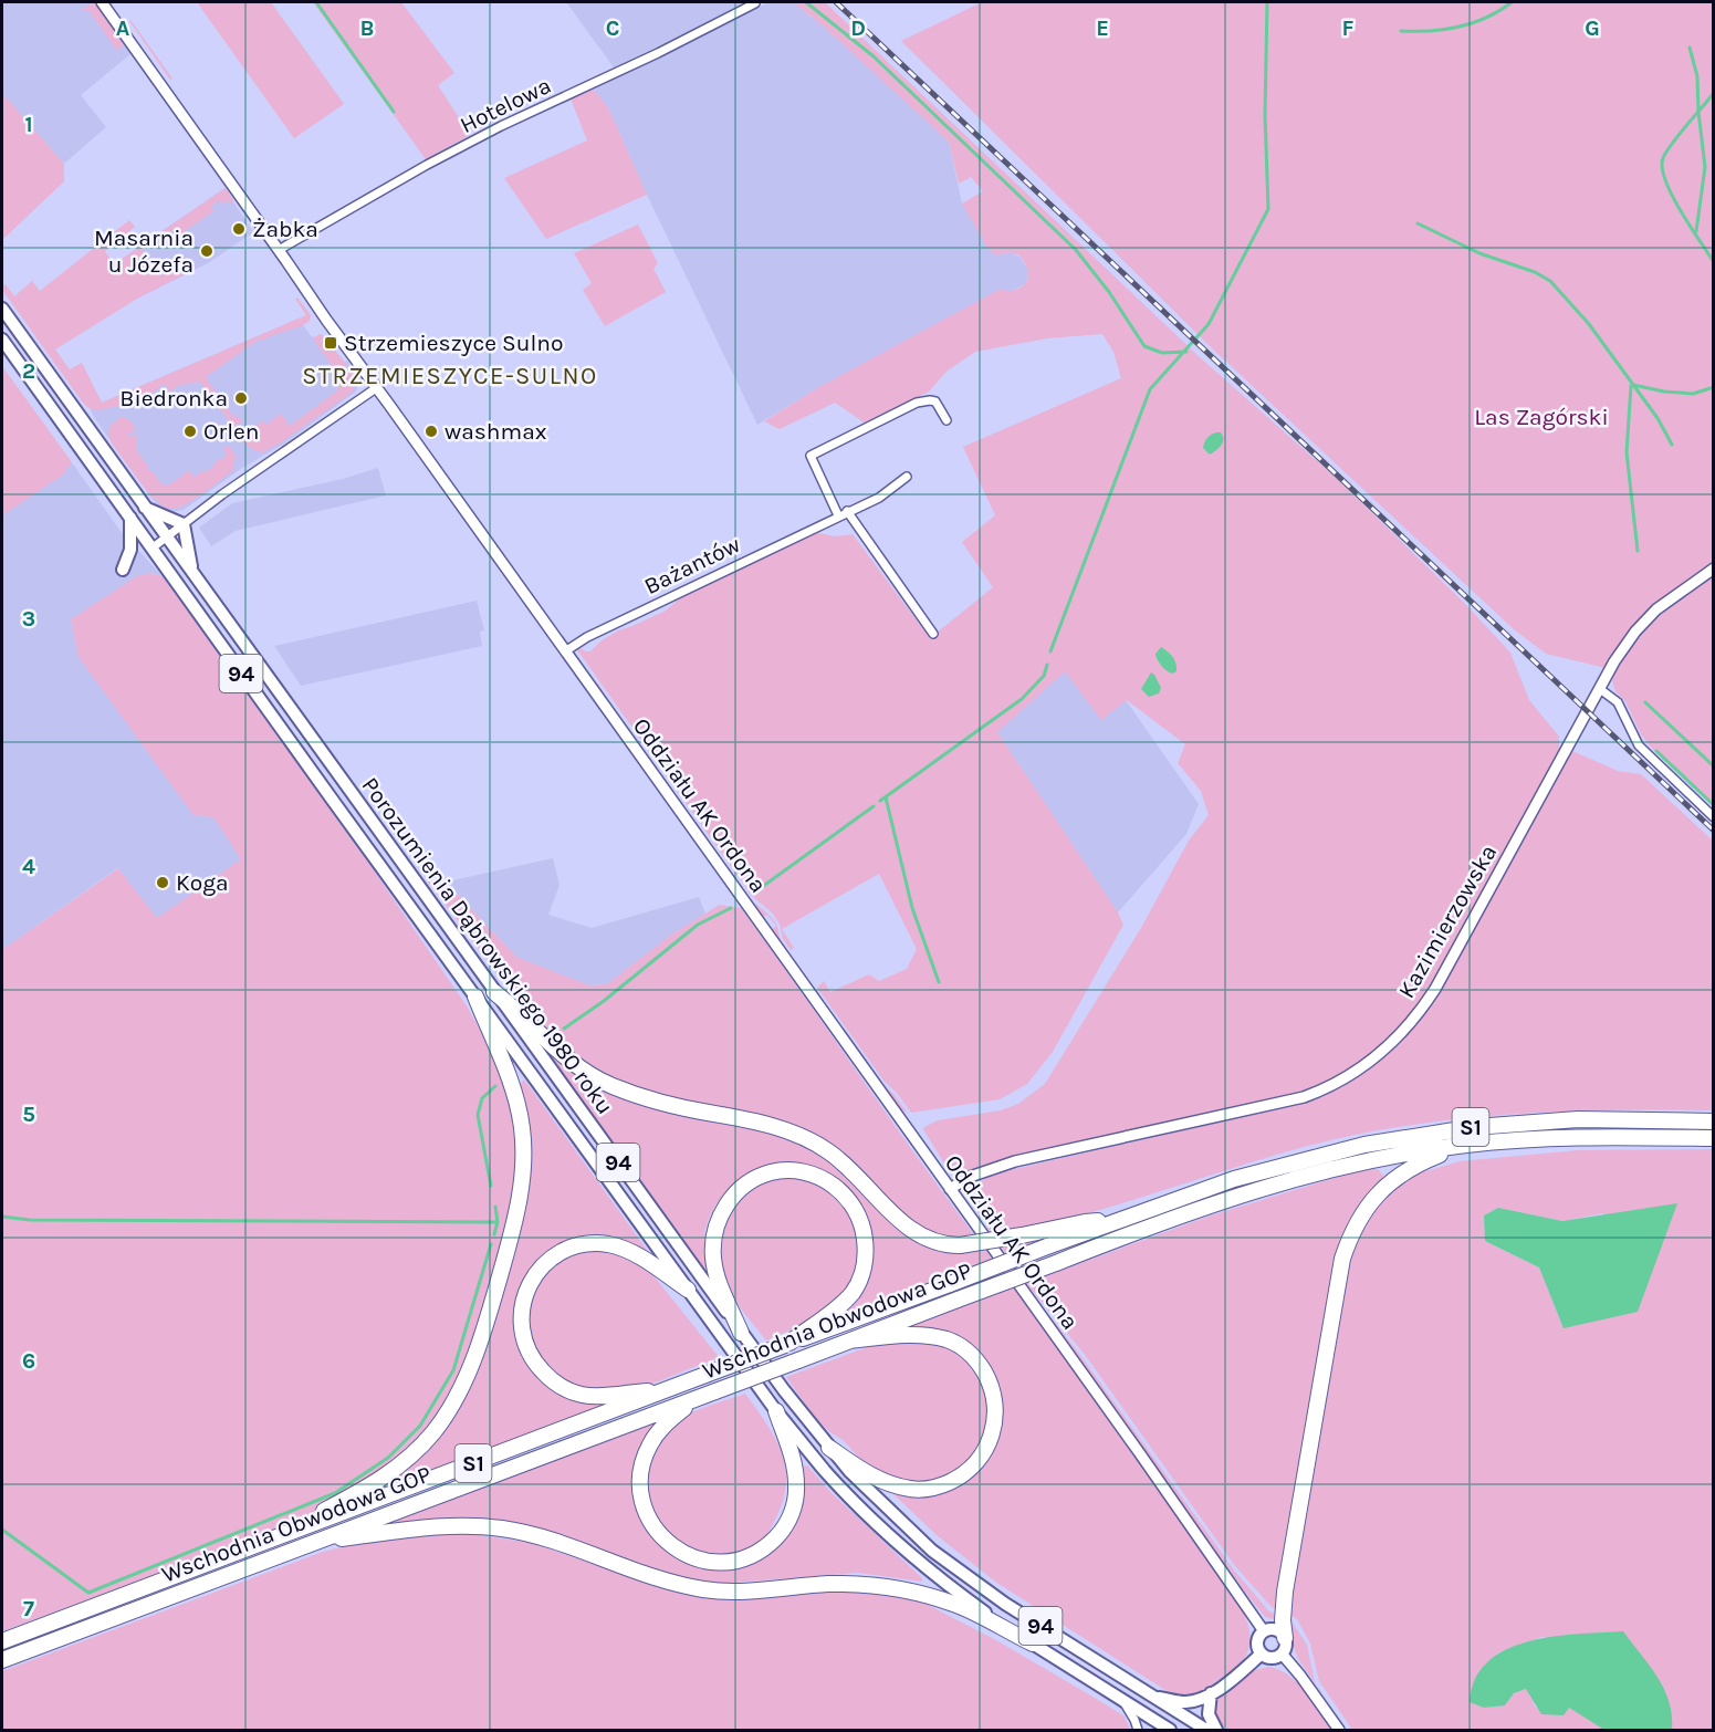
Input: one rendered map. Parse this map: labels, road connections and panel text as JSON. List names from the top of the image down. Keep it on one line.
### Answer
{"streets":{"highway":["S1","Wschodnia Obwodowa GOP"],"main road":["94","Porozumienia Dąbrowskiego 1980 roku"],"street":["Hotelowa","Bażantów","Oddziału AK Ordona","Kazimierzowska"]},"crossings":[["Hotelowa","Oddziału AK Ordona"],["Bażantów","Oddziału AK Ordona"],["Oddziału AK Ordona","Kazimierzowska"]],"districts":["STRZEMIESZYCE-SULNO"],"parks":["Las Zagórski"],"places":{"other":["Żabka","Masarnia u Józefa","Biedronka","Orlen","washmax","Koga"],"transit":["Strzemieszyce Sulno"]},"grid":{"columns":["A","B","C","D","E","F","G"],"rows":["1","2","3","4","5","6","7"]}}
